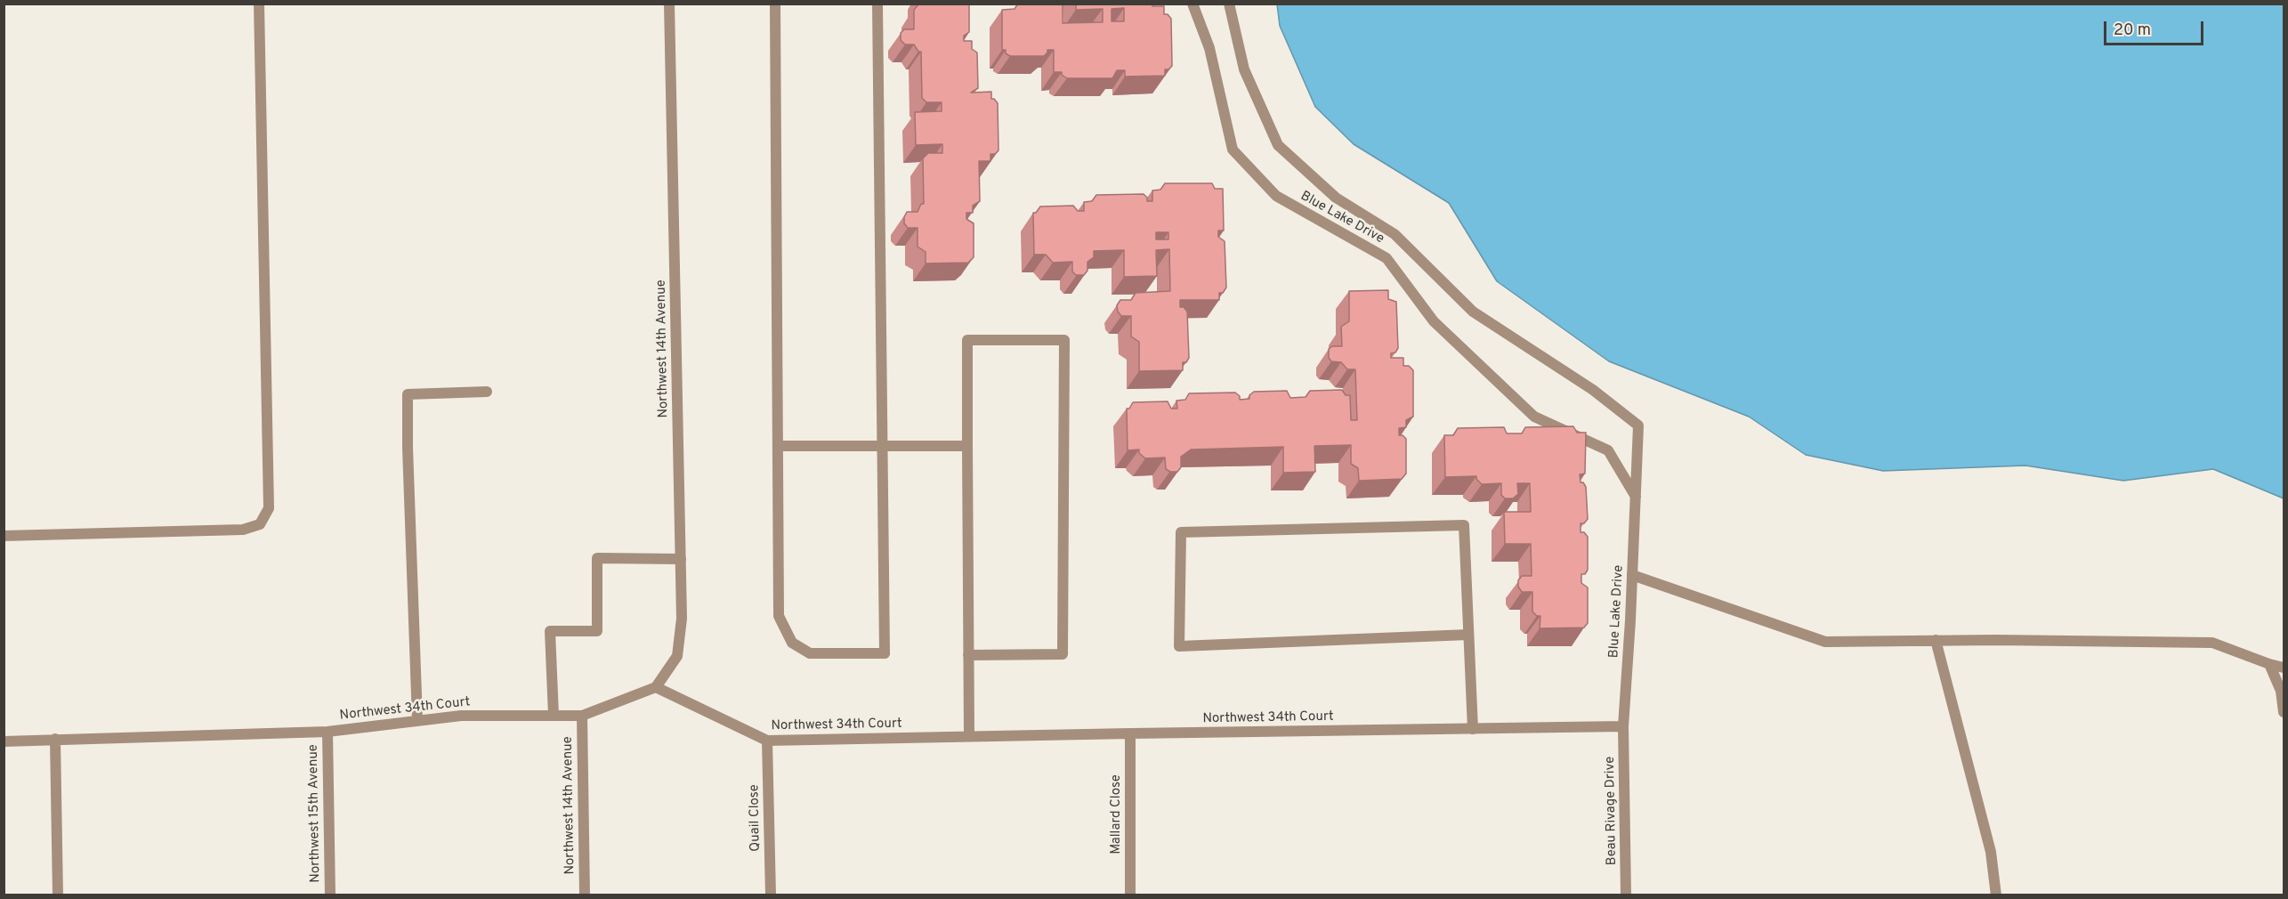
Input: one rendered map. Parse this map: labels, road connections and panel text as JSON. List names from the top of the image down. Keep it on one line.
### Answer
{"streets":{"street":["Blue Lake Drive","Northwest 14th Avenue","Northwest 34th Court","Beau Rivage Drive","Northwest 15th Avenue","Mallard Close","Quail Close"]},"crossings":[["Blue Lake Drive","Northwest 34th Court"],["Blue Lake Drive","Beau Rivage Drive"],["Northwest 14th Avenue","Northwest 34th Court"],["Northwest 34th Court","Beau Rivage Drive"],["Northwest 34th Court","Northwest 15th Avenue"],["Northwest 34th Court","Mallard Close"],["Northwest 34th Court","Quail Close"]],"scale_bar":"20 m"}
